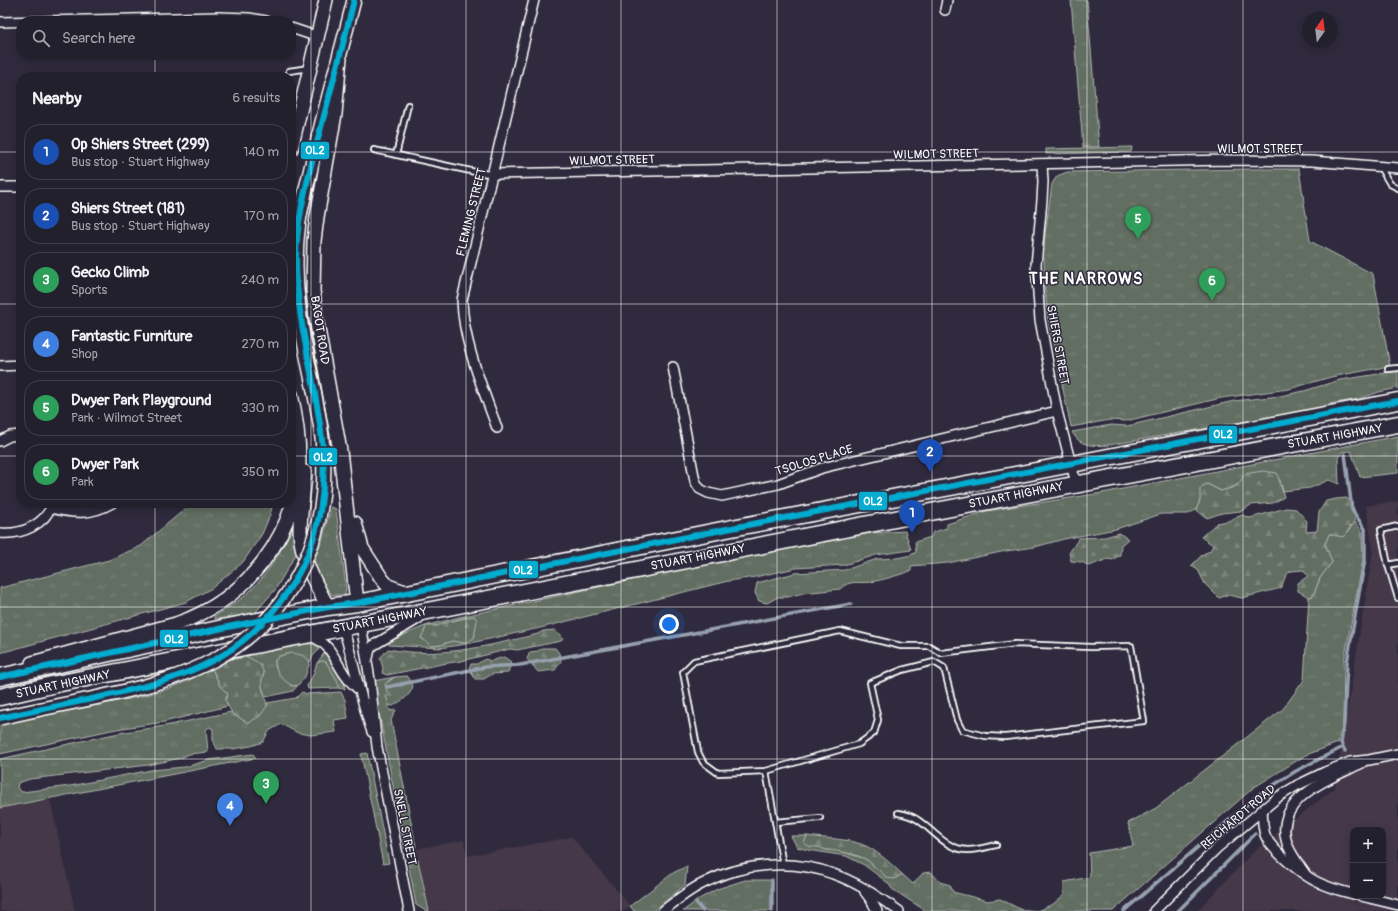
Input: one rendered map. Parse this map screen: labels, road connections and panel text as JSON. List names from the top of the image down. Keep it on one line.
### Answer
{"streets":{"highway":["STUART HIGHWAY"],"main road":["BAGOT ROAD"],"street":["WILMOT STREET","FLEMING STREET","SHIERS STREET","TSOLOS PLACE","REICHARDT ROAD","SNELL STREET"]},"crossings":[["WILMOT STREET","FLEMING STREET"],["WILMOT STREET","SHIERS STREET"],["BAGOT ROAD","STUART HIGHWAY"],["SHIERS STREET","STUART HIGHWAY"],["SHIERS STREET","TSOLOS PLACE"],["STUART HIGHWAY","SNELL STREET"]],"districts":["THE NARROWS"],"lines":["transit line OL2"],"north":"top","page":{"search":"Search here","heading":["Nearby","6 results"],"list":[{"mark":"1","name":"Op Shiers Street (299)","note":"Bus stop · Stuart Highway","value":"140 m"},{"mark":"2","name":"Shiers Street (181)","note":"Bus stop · Stuart Highway","value":"170 m"},{"mark":"3","name":"Gecko Climb","note":"Sports","value":"240 m"},{"mark":"4","name":"Fantastic Furniture","note":"Shop","value":"270 m"},{"mark":"5","name":"Dwyer Park Playground","note":"Park · Wilmot Street","value":"330 m"},{"mark":"6","name":"Dwyer Park","note":"Park","value":"350 m"}],"pins":["5","6","2","1","3","4"],"map_buttons":["+","−"]}}
